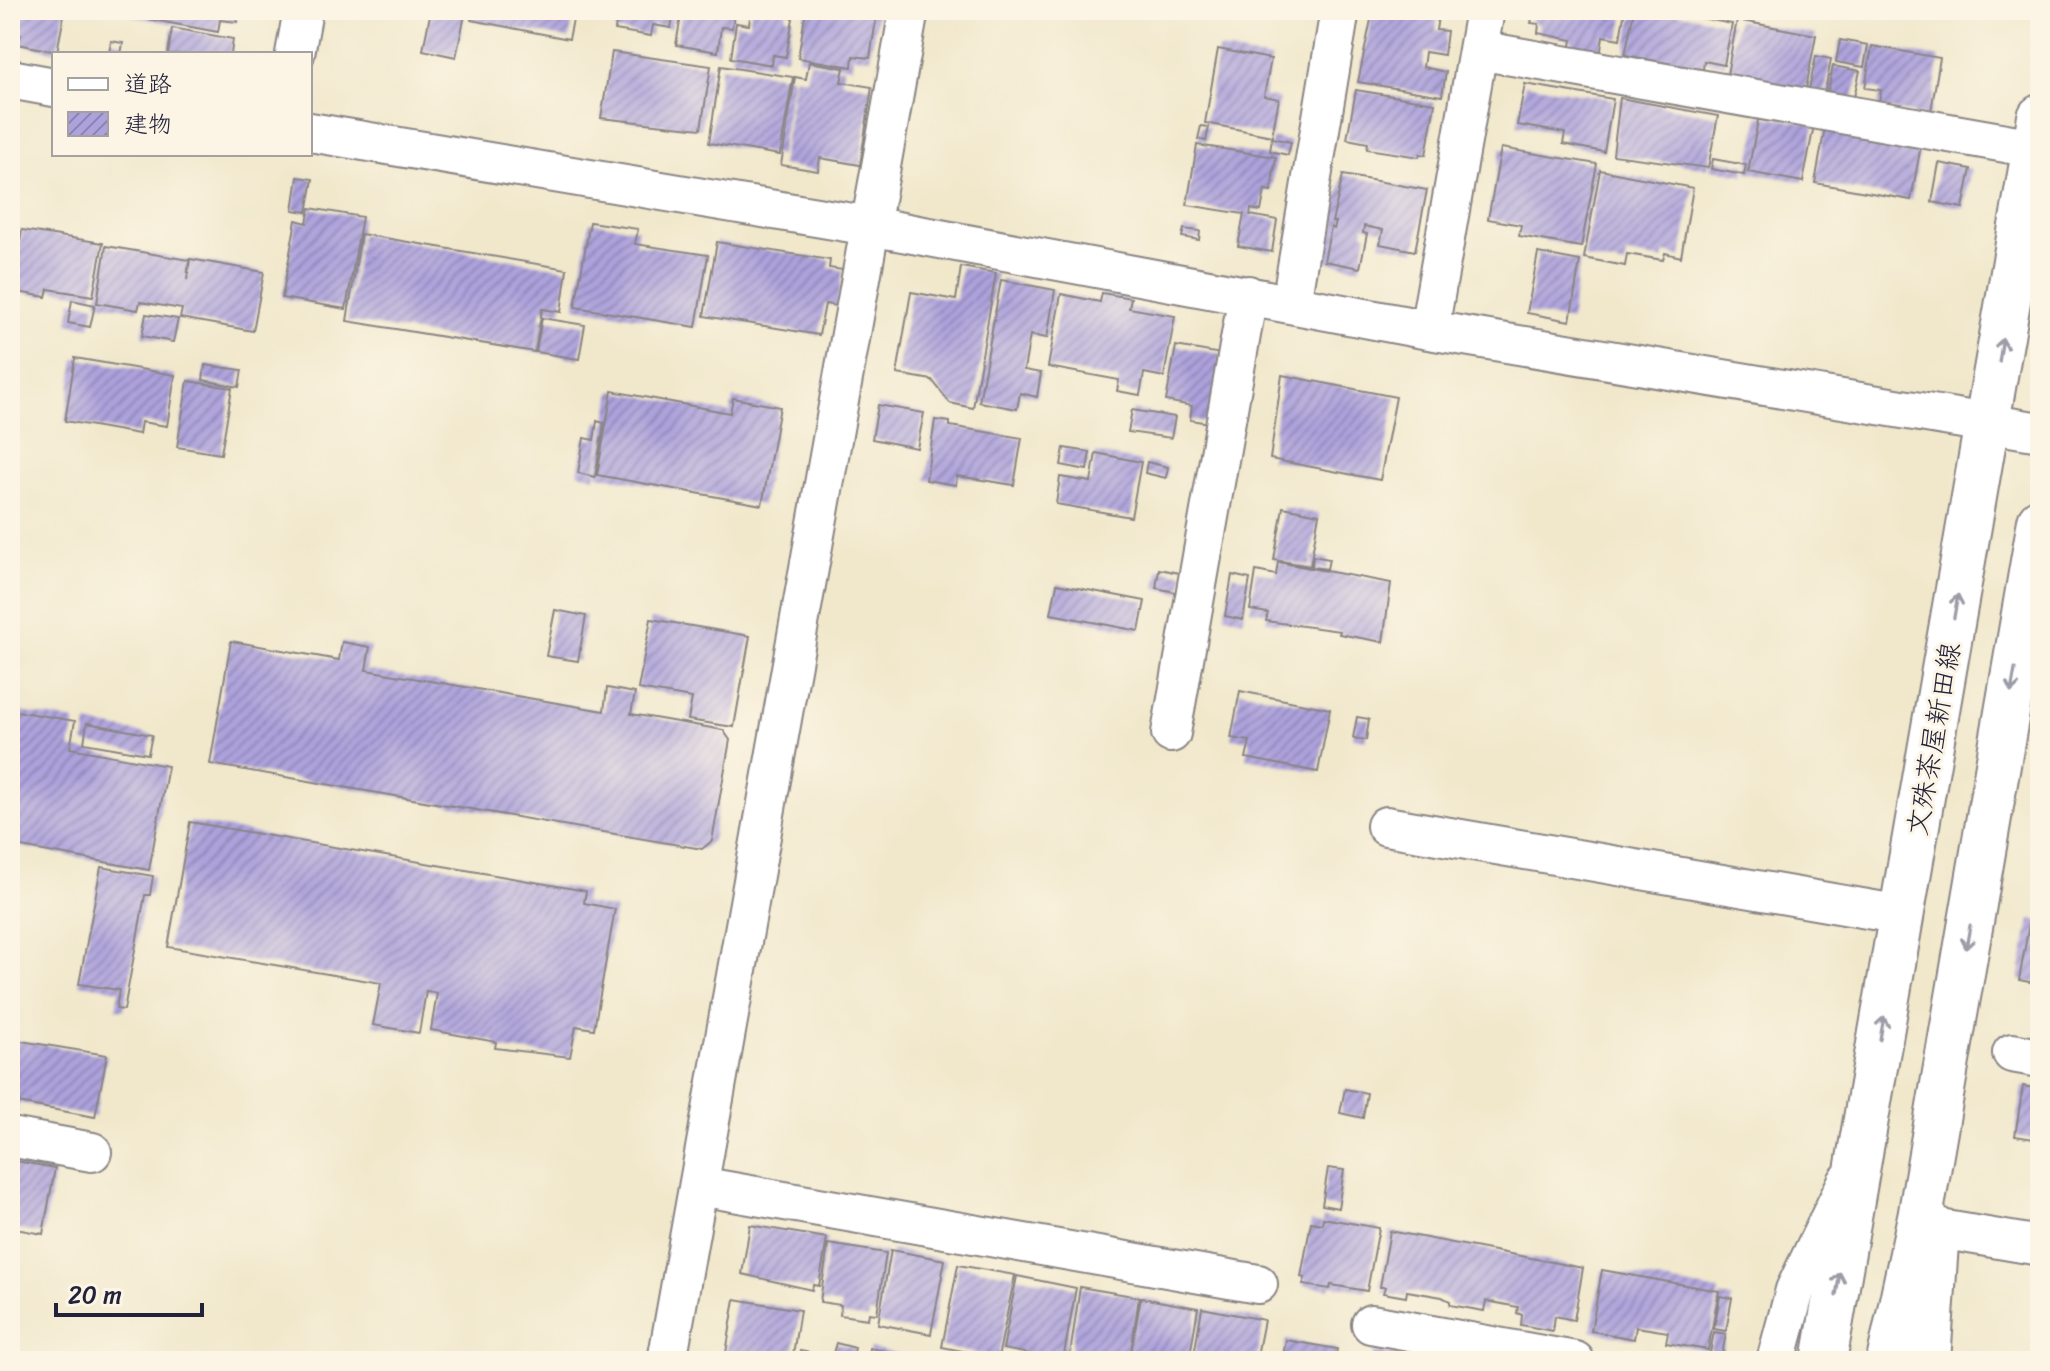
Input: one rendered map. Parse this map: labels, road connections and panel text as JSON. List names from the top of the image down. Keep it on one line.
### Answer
{"streets":{"main road":["文殊茶屋新田線"]},"legend":["道路","建物"],"scale_bar":"20 m"}
